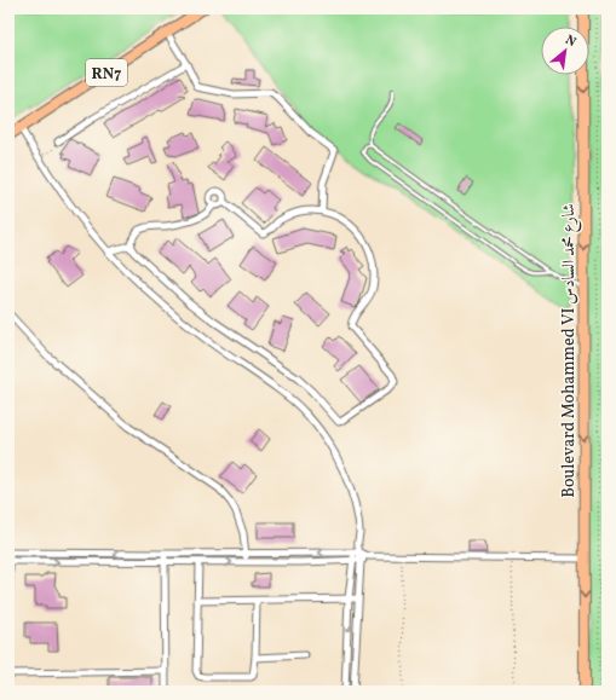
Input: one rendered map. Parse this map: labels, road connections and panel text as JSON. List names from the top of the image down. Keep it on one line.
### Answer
{"streets":{"main road":["RN7","Boulevard Mohammed VI شارع محمد السادس"]},"one_way":["Boulevard Mohammed VI شارع محمد السادس"],"north":"top right"}
